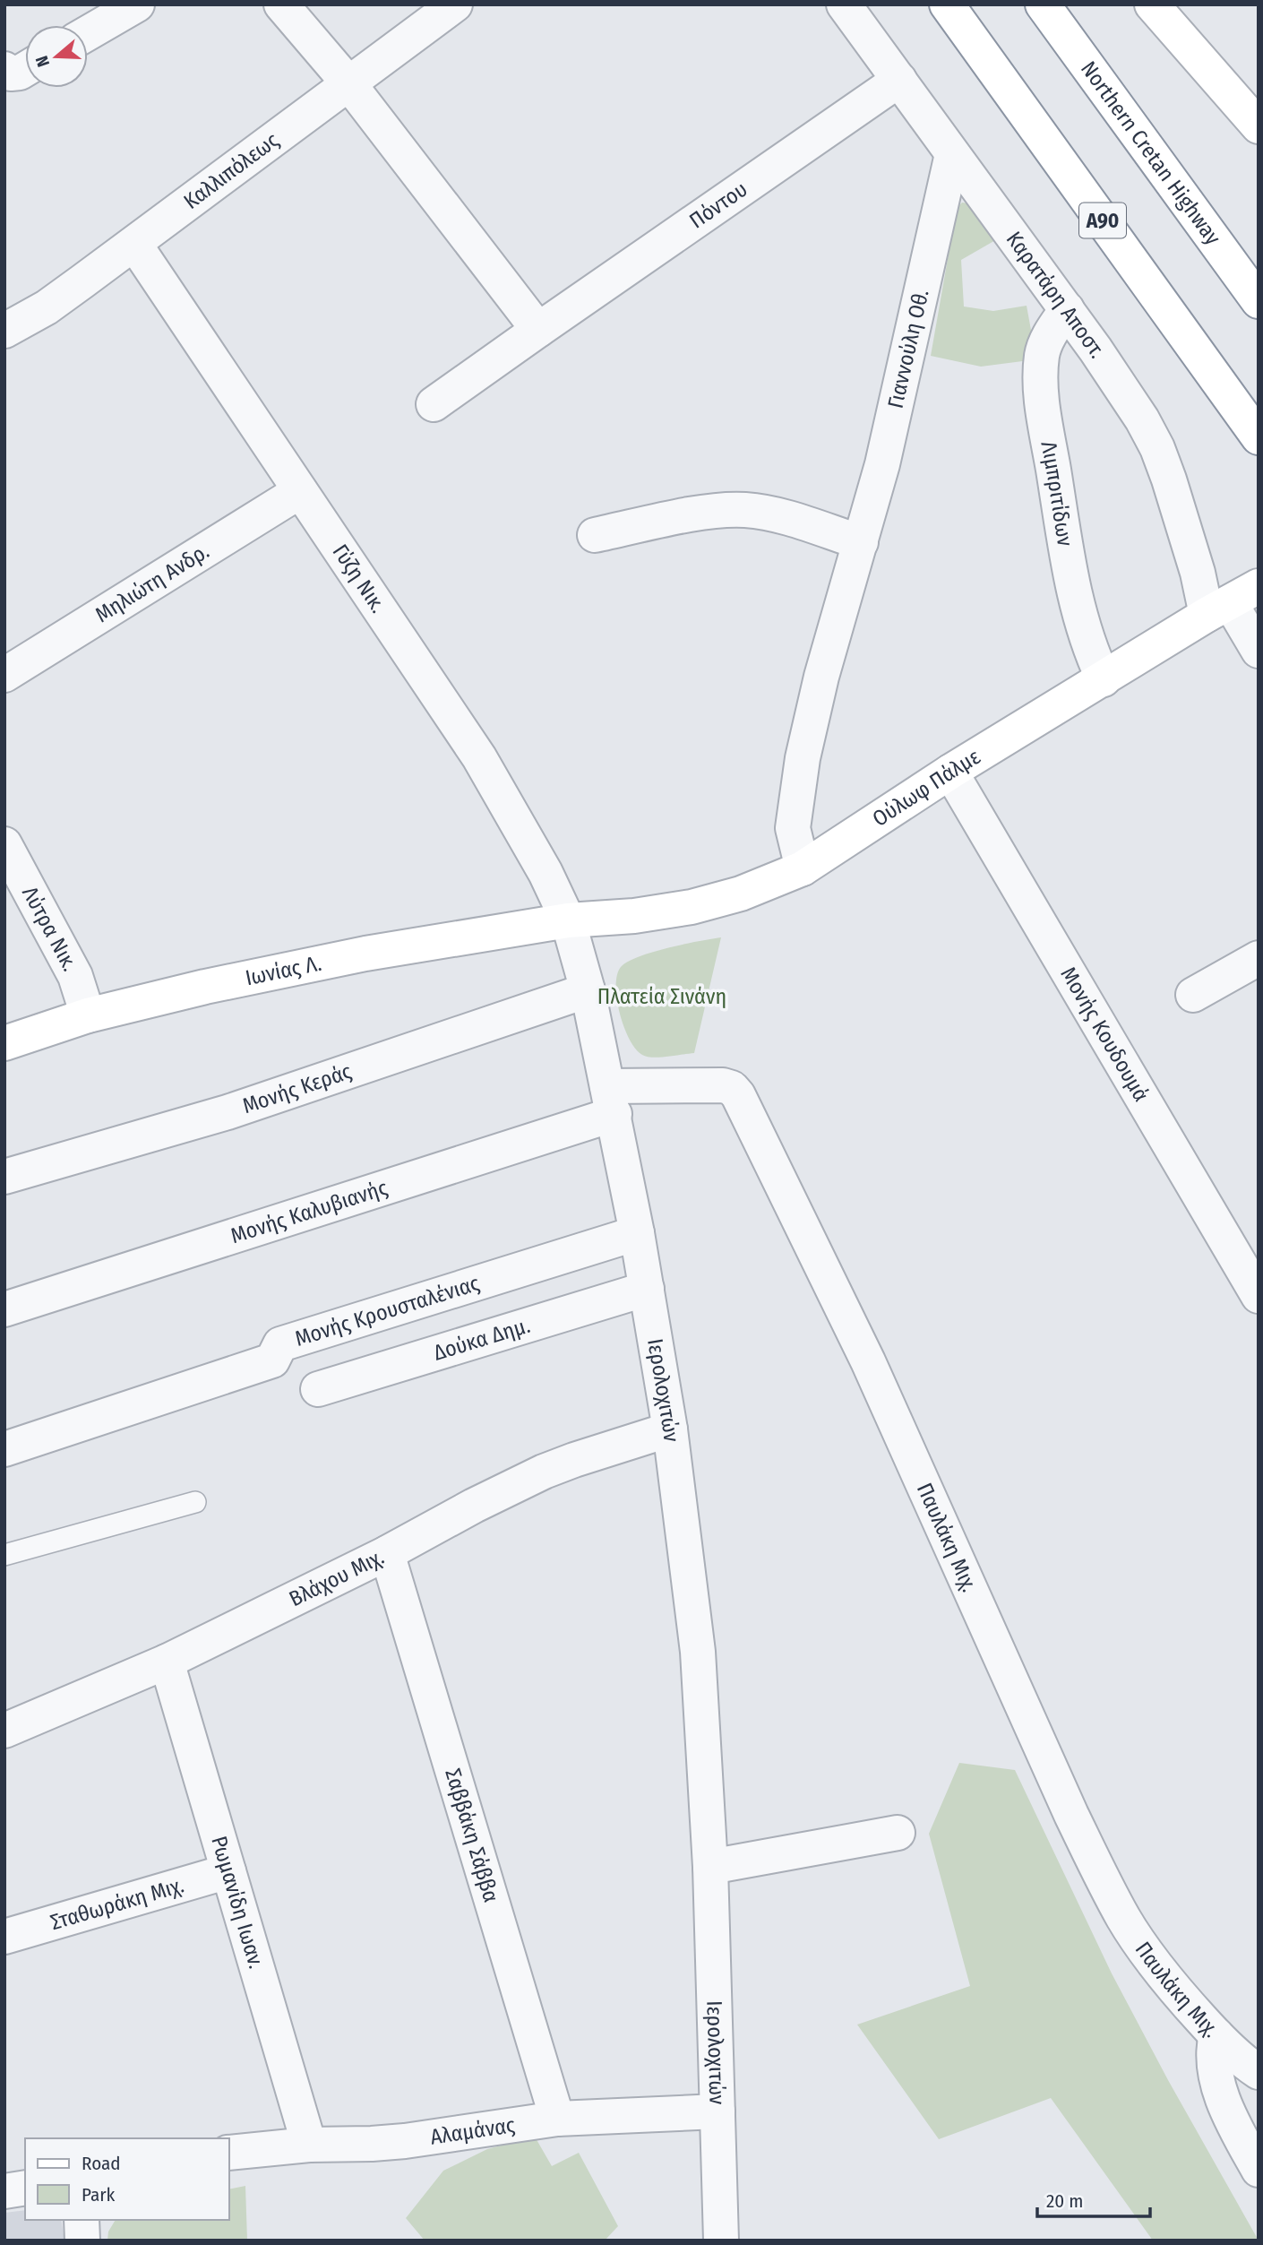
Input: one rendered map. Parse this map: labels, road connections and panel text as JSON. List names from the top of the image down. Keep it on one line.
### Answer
{"streets":{"main road":["Northern Cretan Highway","Α90","Ούλωφ Πάλμε","Ιωνίας Λ."],"street":["Καλλιπόλεως","Πόντου","Καρατάρη Αποστ.","Γιαννούλη Οθ.","Λιμπριτίδων","Γύζη Νικ.","Μηλιώτη Ανδρ.","Λύτρα Νικ.","Μονής Κουδουμά","Μονής Κεράς","Μονής Καλυβιανής","Μονής Κρουσταλένιας","Δούκα Δημ.","Ιερολοχιτών","Παυλάκη Μιχ.","Βλάχου Μιχ.","Σαββάκη Σάββα","Ρωμανίδη Ιωαν.","Σταθωράκη Μιχ.","Αλαμάνας"]},"crossings":[["Καλλιπόλεως","Γύζη Νικ."],["Πόντου","Καρατάρη Αποστ."],["Καρατάρη Αποστ.","Γιαννούλη Οθ."],["Καρατάρη Αποστ.","Λιμπριτίδων"],["Καρατάρη Αποστ.","Ούλωφ Πάλμε"],["Γιαννούλη Οθ.","Ούλωφ Πάλμε"],["Λιμπριτίδων","Ούλωφ Πάλμε"],["Γύζη Νικ.","Μηλιώτη Ανδρ."],["Γύζη Νικ.","Ούλωφ Πάλμε"],["Γύζη Νικ.","Ιωνίας Λ."],["Γύζη Νικ.","Ιερολοχιτών"],["Ούλωφ Πάλμε","Ιωνίας Λ."],["Ούλωφ Πάλμε","Μονής Κουδουμά"],["Ούλωφ Πάλμε","Ιερολοχιτών"],["Λύτρα Νικ.","Ιωνίας Λ."],["Ιωνίας Λ.","Ιερολοχιτών"],["Μονής Κεράς","Ιερολοχιτών"],["Μονής Καλυβιανής","Ιερολοχιτών"],["Μονής Καλυβιανής","Παυλάκη Μιχ."],["Μονής Κρουσταλένιας","Ιερολοχιτών"],["Δούκα Δημ.","Ιερολοχιτών"],["Ιερολοχιτών","Παυλάκη Μιχ."],["Ιερολοχιτών","Βλάχου Μιχ."],["Ιερολοχιτών","Αλαμάνας"],["Βλάχου Μιχ.","Σαββάκη Σάββα"],["Βλάχου Μιχ.","Ρωμανίδη Ιωαν."],["Σαββάκη Σάββα","Αλαμάνας"],["Ρωμανίδη Ιωαν.","Σταθωράκη Μιχ."],["Ρωμανίδη Ιωαν.","Αλαμάνας"]],"parks":["Πλατεία Σινάνη"],"legend":["Road","Park"],"scale_bar":"20 m","north":"left"}
